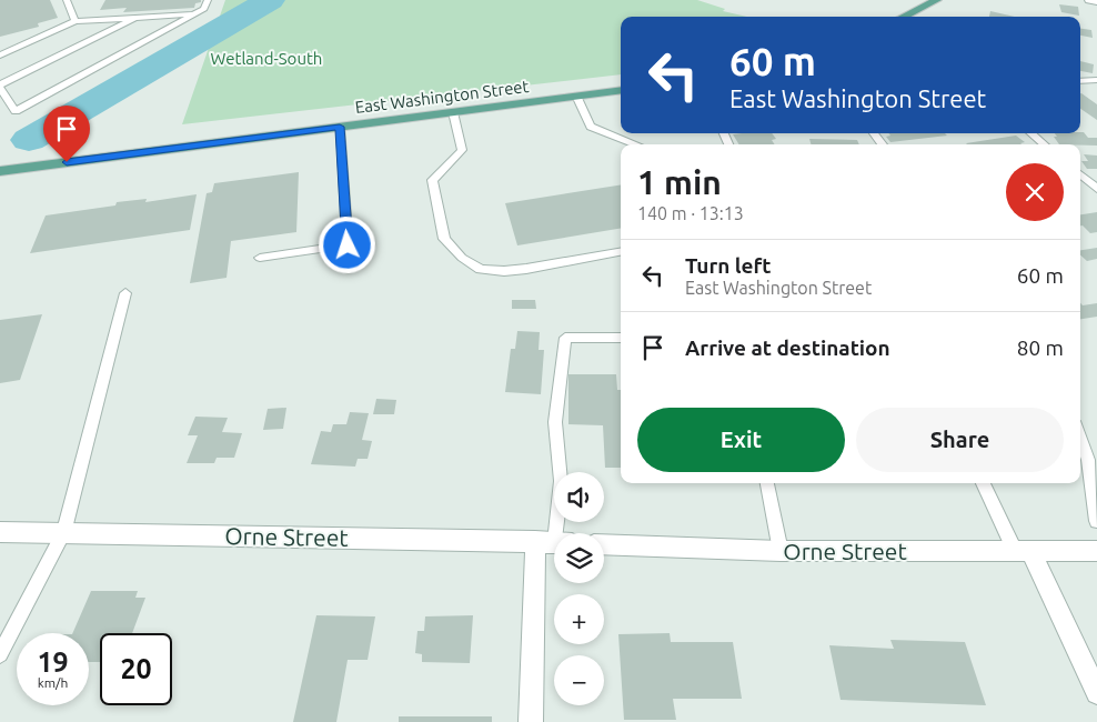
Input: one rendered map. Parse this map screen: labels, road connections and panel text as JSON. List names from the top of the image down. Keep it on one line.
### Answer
{"streets":{"main road":["East Washington Street"],"street":["Orne Street"]},"parks":["Wetland-South"],"page":{"turn":["60 m","East Washington Street"],"heading":["1 min","140 m · 13:13"],"list":[{"name":"Turn left","note":"East Washington Street","value":"60 m"},{"name":"Arrive at destination","value":"80 m"}],"buttons":["Exit","Share"],"map_buttons":["+","−"],"speed":"19 km/h","limit":"20"}}
